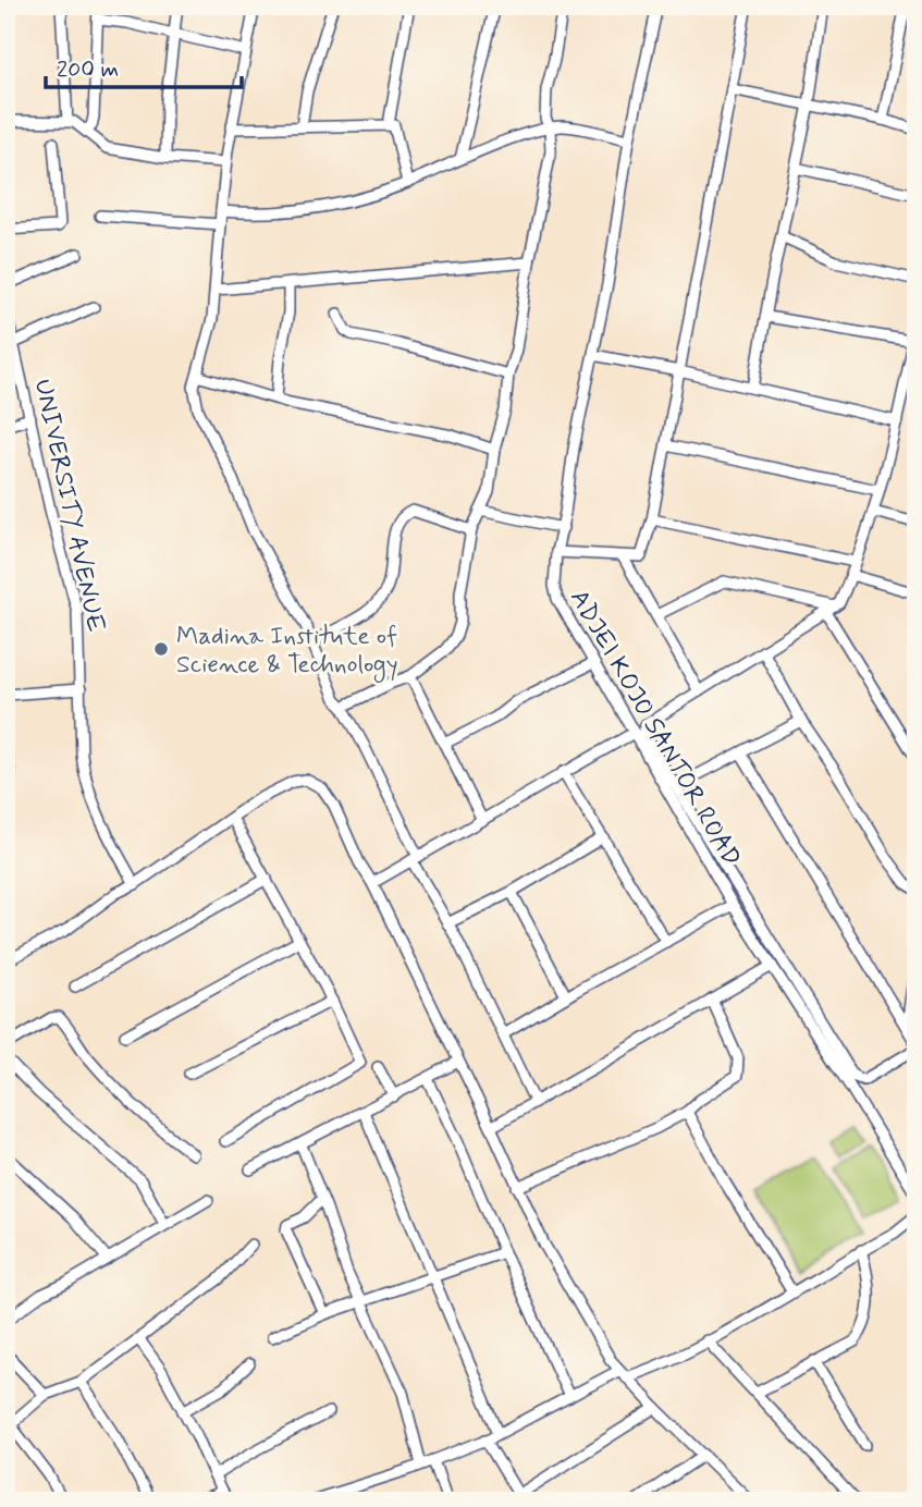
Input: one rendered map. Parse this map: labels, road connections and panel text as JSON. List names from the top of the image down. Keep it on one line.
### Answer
{"streets":{"street":["UNIVERSITY AVENUE","ADJEI KOJO SANTOR ROAD"]},"places":["Madina Institute of Science & Technology"],"scale_bar":"200 m"}
